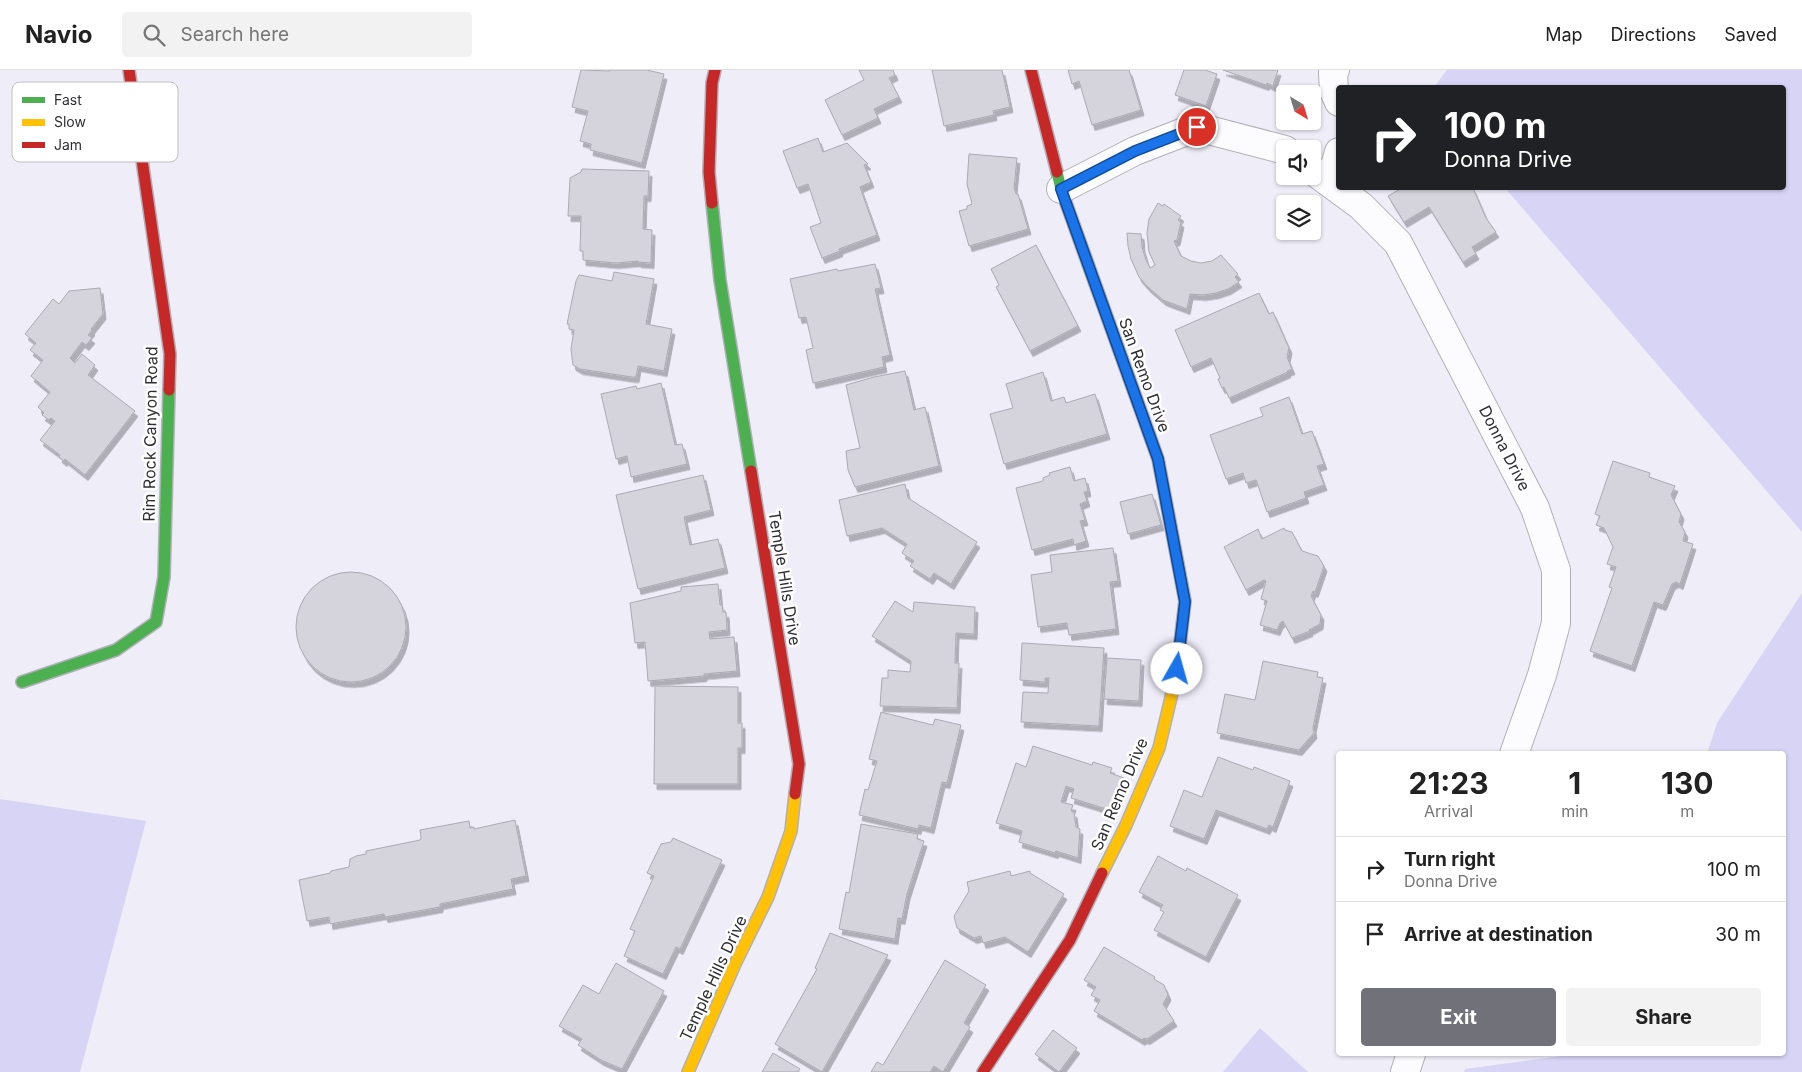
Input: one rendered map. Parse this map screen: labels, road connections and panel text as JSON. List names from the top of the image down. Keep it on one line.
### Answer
{"streets":{"street":["San Remo Drive","Rim Rock Canyon Road","Donna Drive","Temple Hills Drive"]},"legend":["Fast","Slow","Jam"],"north":"bottom right","page":{"header":"Navio","search":"Search here","nav":["Map","Directions","Saved"],"turn":["100 m","Donna Drive"],"eta":["21:23","Arrival","1","min","130","m"],"list":[{"name":"Turn right","note":"Donna Drive","value":"100 m"},{"name":"Arrive at destination","value":"30 m"}],"buttons":["Exit","Share"]}}
